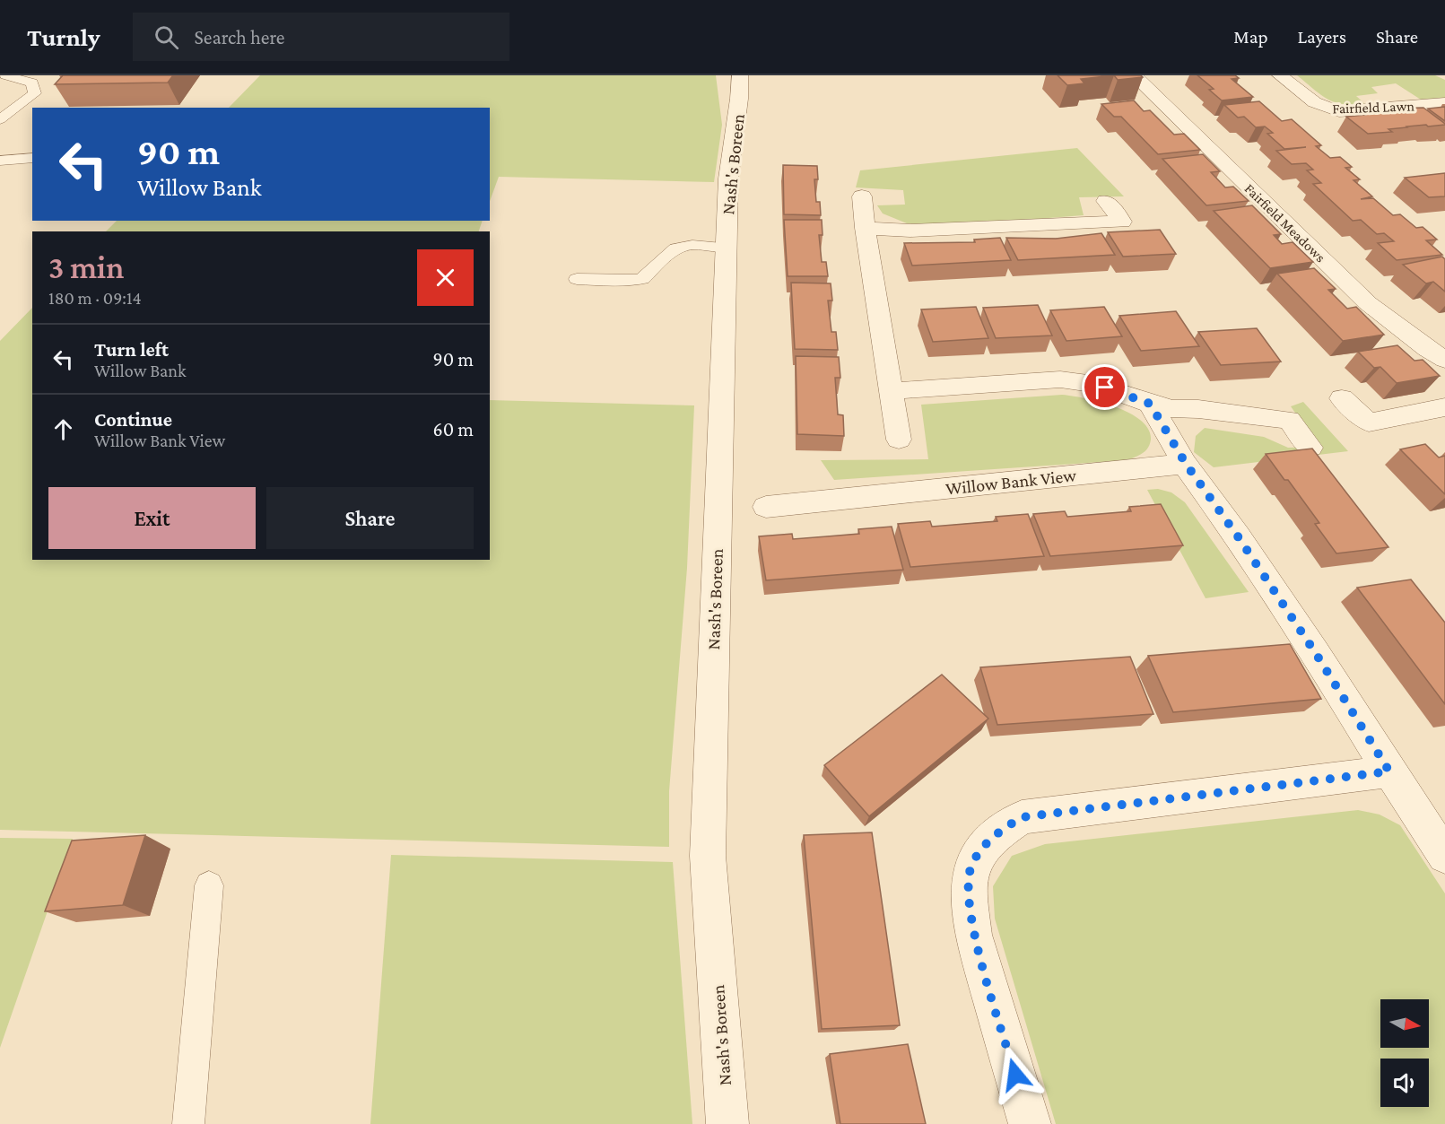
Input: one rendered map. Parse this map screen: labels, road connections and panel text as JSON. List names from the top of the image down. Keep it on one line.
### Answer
{"streets":{"street":["Fairfield Lawn","Nash's Boreen","Fairfield Meadows","Willow Bank View"]},"north":"right","page":{"header":"Turnly","search":"Search here","nav":["Map","Layers","Share"],"turn":["90 m","Willow Bank"],"heading":["3 min","180 m · 09:14"],"list":[{"name":"Turn left","note":"Willow Bank","value":"90 m"},{"name":"Continue","note":"Willow Bank View","value":"60 m"}],"buttons":["Exit","Share"]}}
